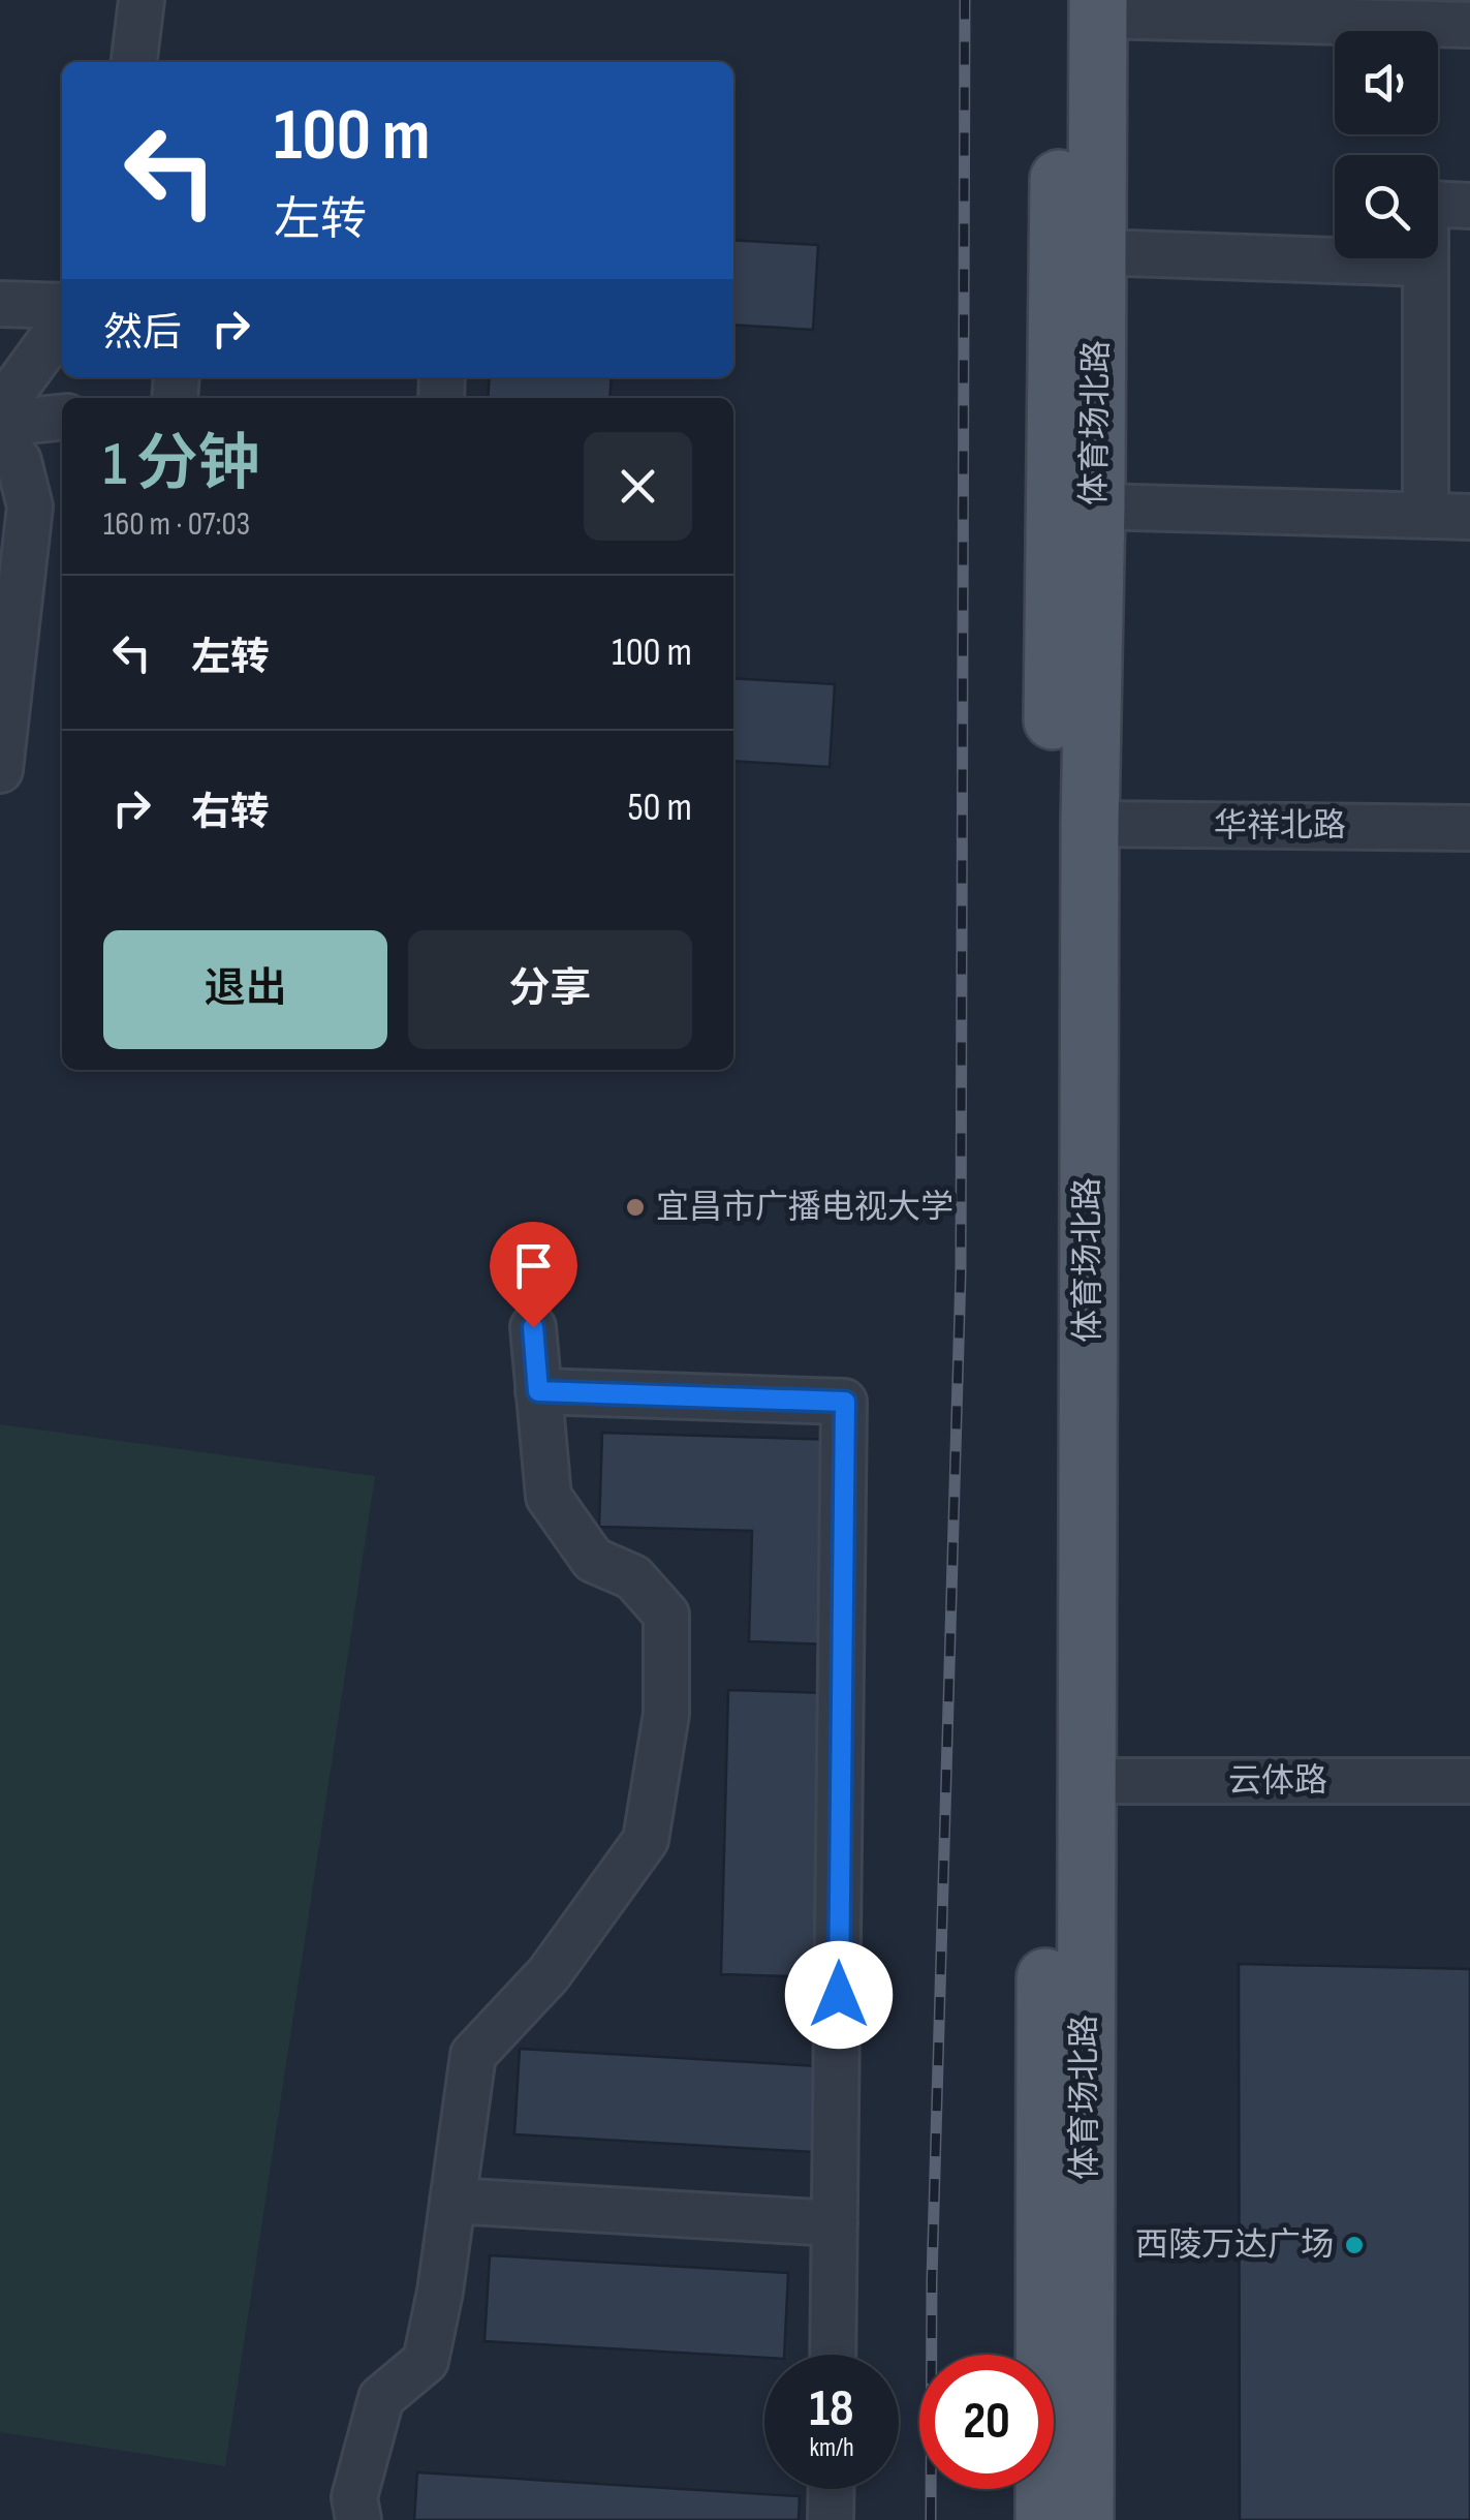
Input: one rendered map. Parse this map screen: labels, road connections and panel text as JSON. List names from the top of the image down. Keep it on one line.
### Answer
{"streets":{"main road":["体育场北路"],"street":["华祥北路","云体路"]},"crossings":[["体育场北路","华祥北路"],["体育场北路","云体路"]],"places":["宜昌市广播电视大学","西陵万达广场"],"page":{"turn":["100 m","左转"],"then":"然后","heading":["1 分钟","160 m · 07:03"],"list":[{"name":"左转","value":"100 m"},{"name":"右转","value":"50 m"}],"buttons":["退出","分享"],"speed":"18 km/h","limit":"20"}}
